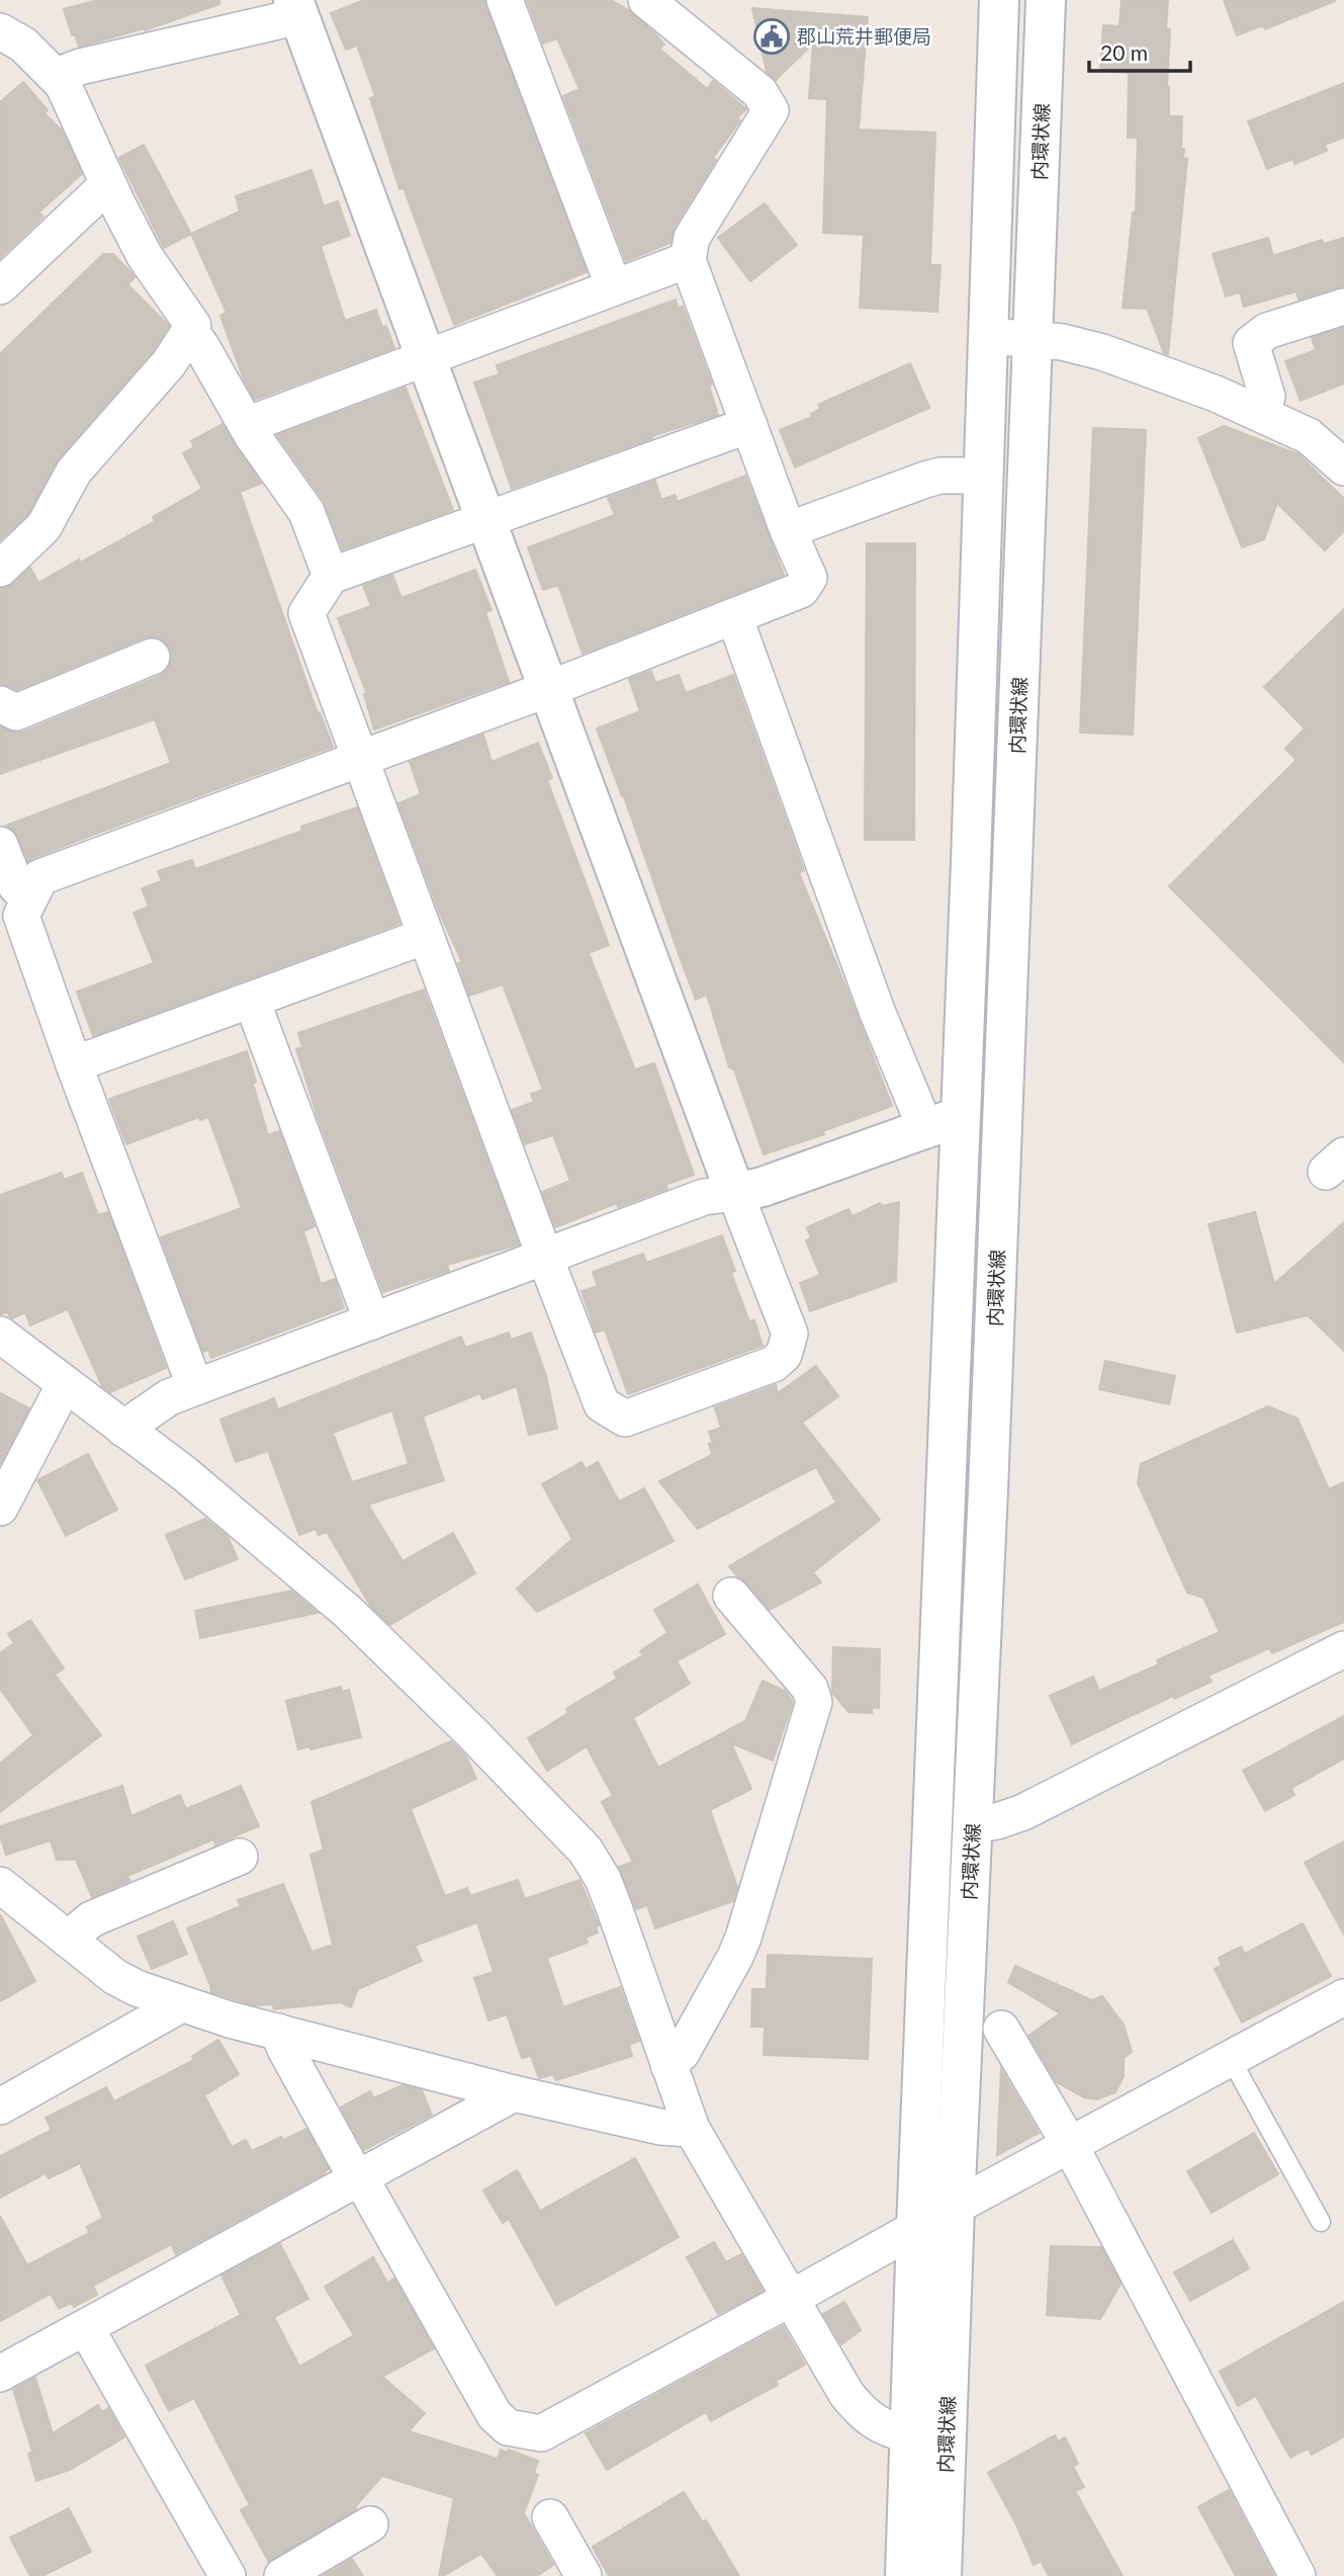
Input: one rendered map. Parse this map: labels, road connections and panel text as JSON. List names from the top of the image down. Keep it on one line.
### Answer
{"streets":{"street":["内環状線"]},"places":{"public building":["郡山荒井郵便局"]},"scale_bar":"20 m"}
